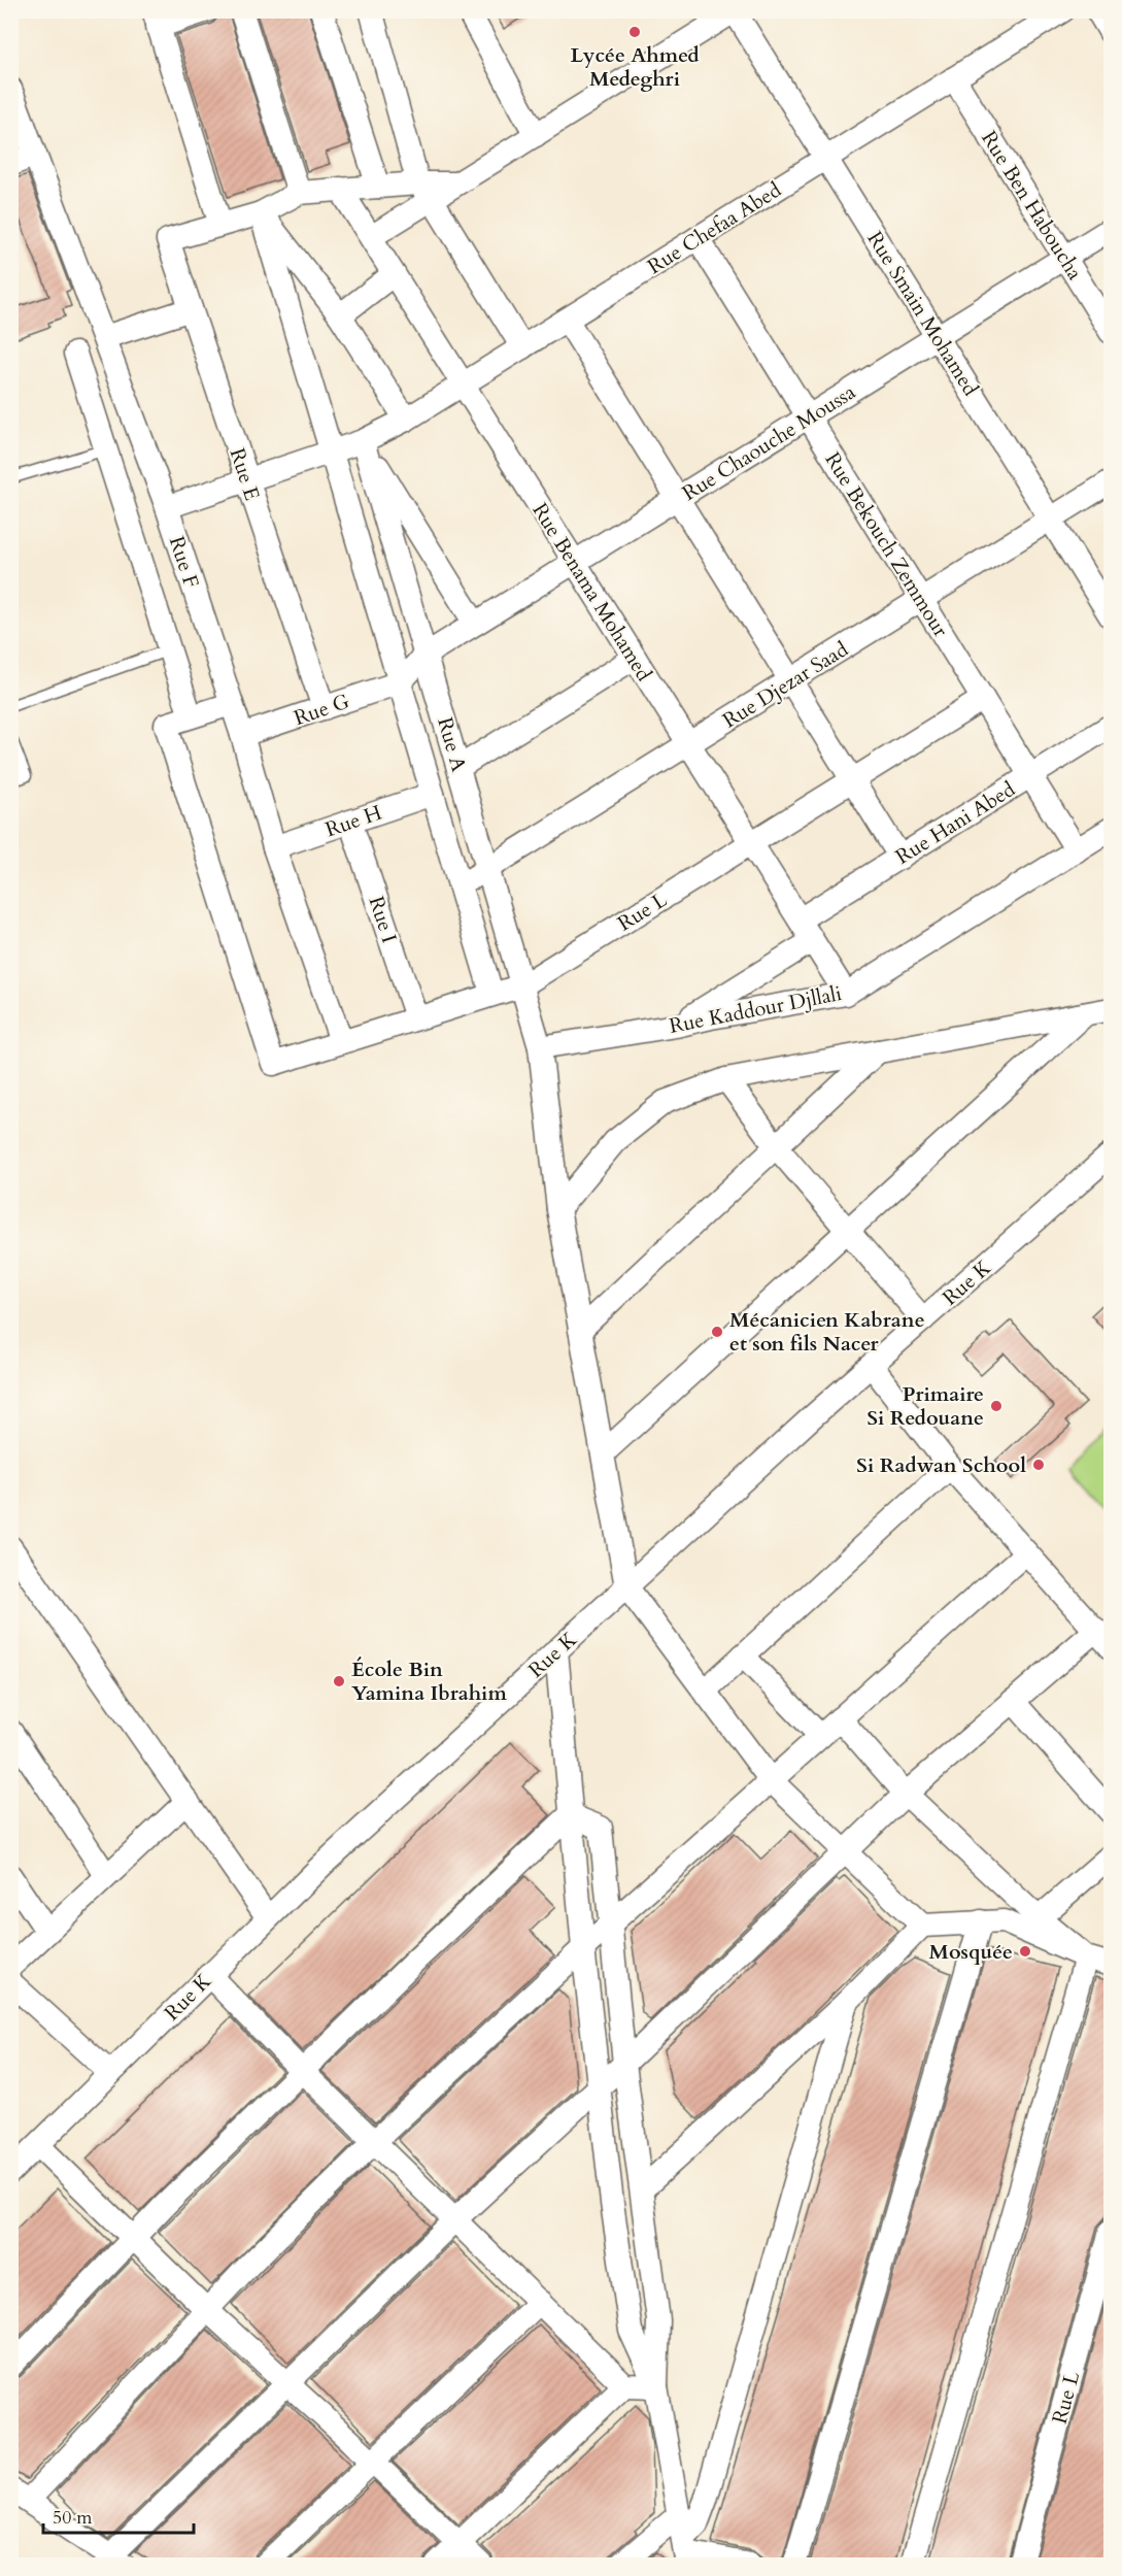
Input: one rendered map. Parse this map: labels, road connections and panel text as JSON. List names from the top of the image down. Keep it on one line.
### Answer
{"streets":{"street":["Rue Ben Haboucha","Rue Chefaa Abed","Rue Smain Mohamed","Rue Chaouche Moussa","Rue E","Rue Bekouch Zemmour","Rue F","Rue Benama Mohamed","Rue Djezar Saad","Rue G","Rue A","Rue H","Rue Hani Abed","Rue L","Rue I","Rue Kaddour Djllali","Rue K"]},"crossings":[["Rue Ben Haboucha","Rue Chefaa Abed"],["Rue Ben Haboucha","Rue Chaouche Moussa"],["Rue Chefaa Abed","Rue Smain Mohamed"],["Rue Chefaa Abed","Rue E"],["Rue Chefaa Abed","Rue Bekouch Zemmour"],["Rue Chefaa Abed","Rue F"],["Rue Chefaa Abed","Rue Benama Mohamed"],["Rue Chefaa Abed","Rue A"],["Rue Smain Mohamed","Rue Chaouche Moussa"],["Rue Smain Mohamed","Rue Djezar Saad"],["Rue Chaouche Moussa","Rue Bekouch Zemmour"],["Rue Chaouche Moussa","Rue Benama Mohamed"],["Rue Chaouche Moussa","Rue G"],["Rue Chaouche Moussa","Rue A"],["Rue E","Rue G"],["Rue Bekouch Zemmour","Rue Djezar Saad"],["Rue Bekouch Zemmour","Rue Hani Abed"],["Rue Bekouch Zemmour","Rue L"],["Rue Bekouch Zemmour","Rue Kaddour Djllali"],["Rue F","Rue G"],["Rue F","Rue H"],["Rue F","Rue L"],["Rue Benama Mohamed","Rue Djezar Saad"],["Rue Benama Mohamed","Rue H"],["Rue Benama Mohamed","Rue Hani Abed"],["Rue Benama Mohamed","Rue L"],["Rue Benama Mohamed","Rue Kaddour Djllali"],["Rue Djezar Saad","Rue A"],["Rue A","Rue H"],["Rue A","Rue L"],["Rue A","Rue Kaddour Djllali"],["Rue A","Rue K"],["Rue H","Rue I"],["Rue L","Rue I"]],"places":["Lycée Ahmed Medeghri","Mécanicien Kabrane et son fils Nacer","Primaire Si Redouane","Si Radwan School","École Bin Yamina Ibrahim","Mosquée"],"scale_bar":"50 m"}
